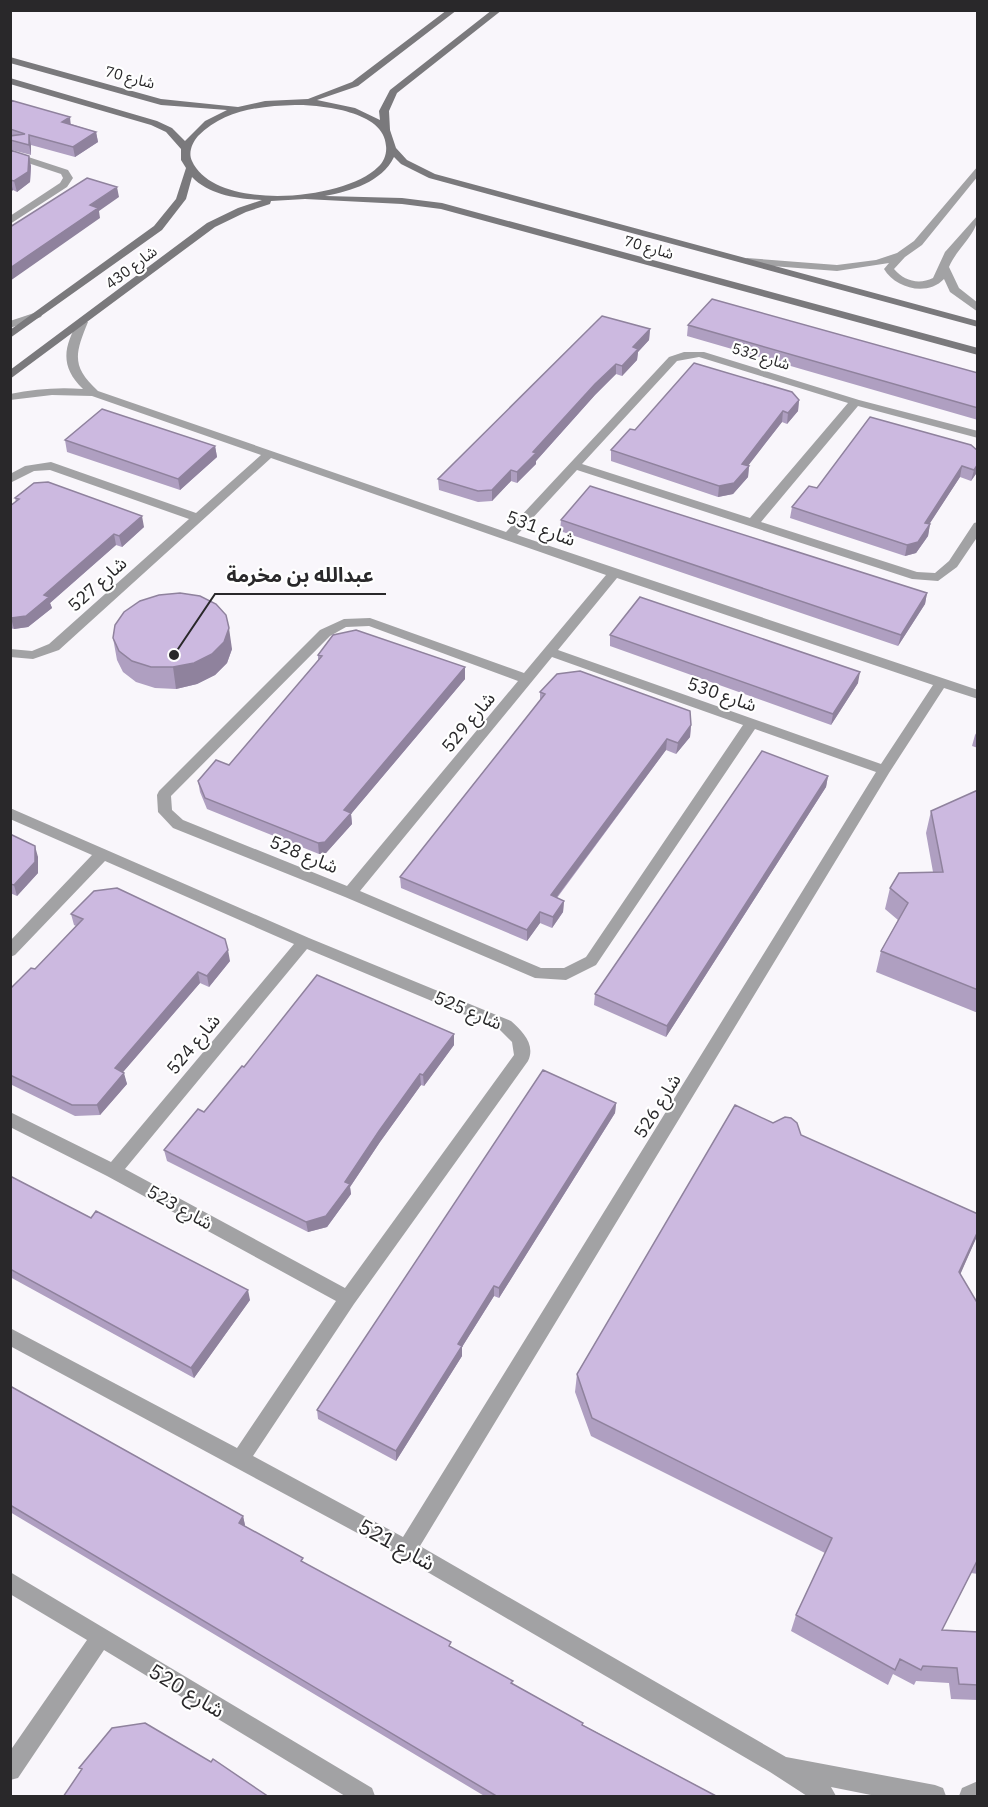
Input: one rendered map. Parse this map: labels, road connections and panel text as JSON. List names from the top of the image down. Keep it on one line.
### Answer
{"streets":{"main road":["شارع 70","شارع 430"],"street":["شارع 532","شارع 531","شارع 527","شارع 530","شارع 529","شارع 528","شارع 525","شارع 524","شارع 526","شارع 523","شارع 521","شارع 520"]},"crossings":[["شارع 430","شارع 531"],["شارع 532","شارع 531"],["شارع 531","شارع 527"],["شارع 531","شارع 529"],["شارع 531","شارع 526"],["شارع 530","شارع 529"],["شارع 530","شارع 528"],["شارع 530","شارع 526"],["شارع 529","شارع 528"],["شارع 525","شارع 524"],["شارع 525","شارع 523"],["شارع 525","شارع 521"],["شارع 524","شارع 523"],["شارع 526","شارع 521"]],"places":["عبدالله بن مخرمة"]}
